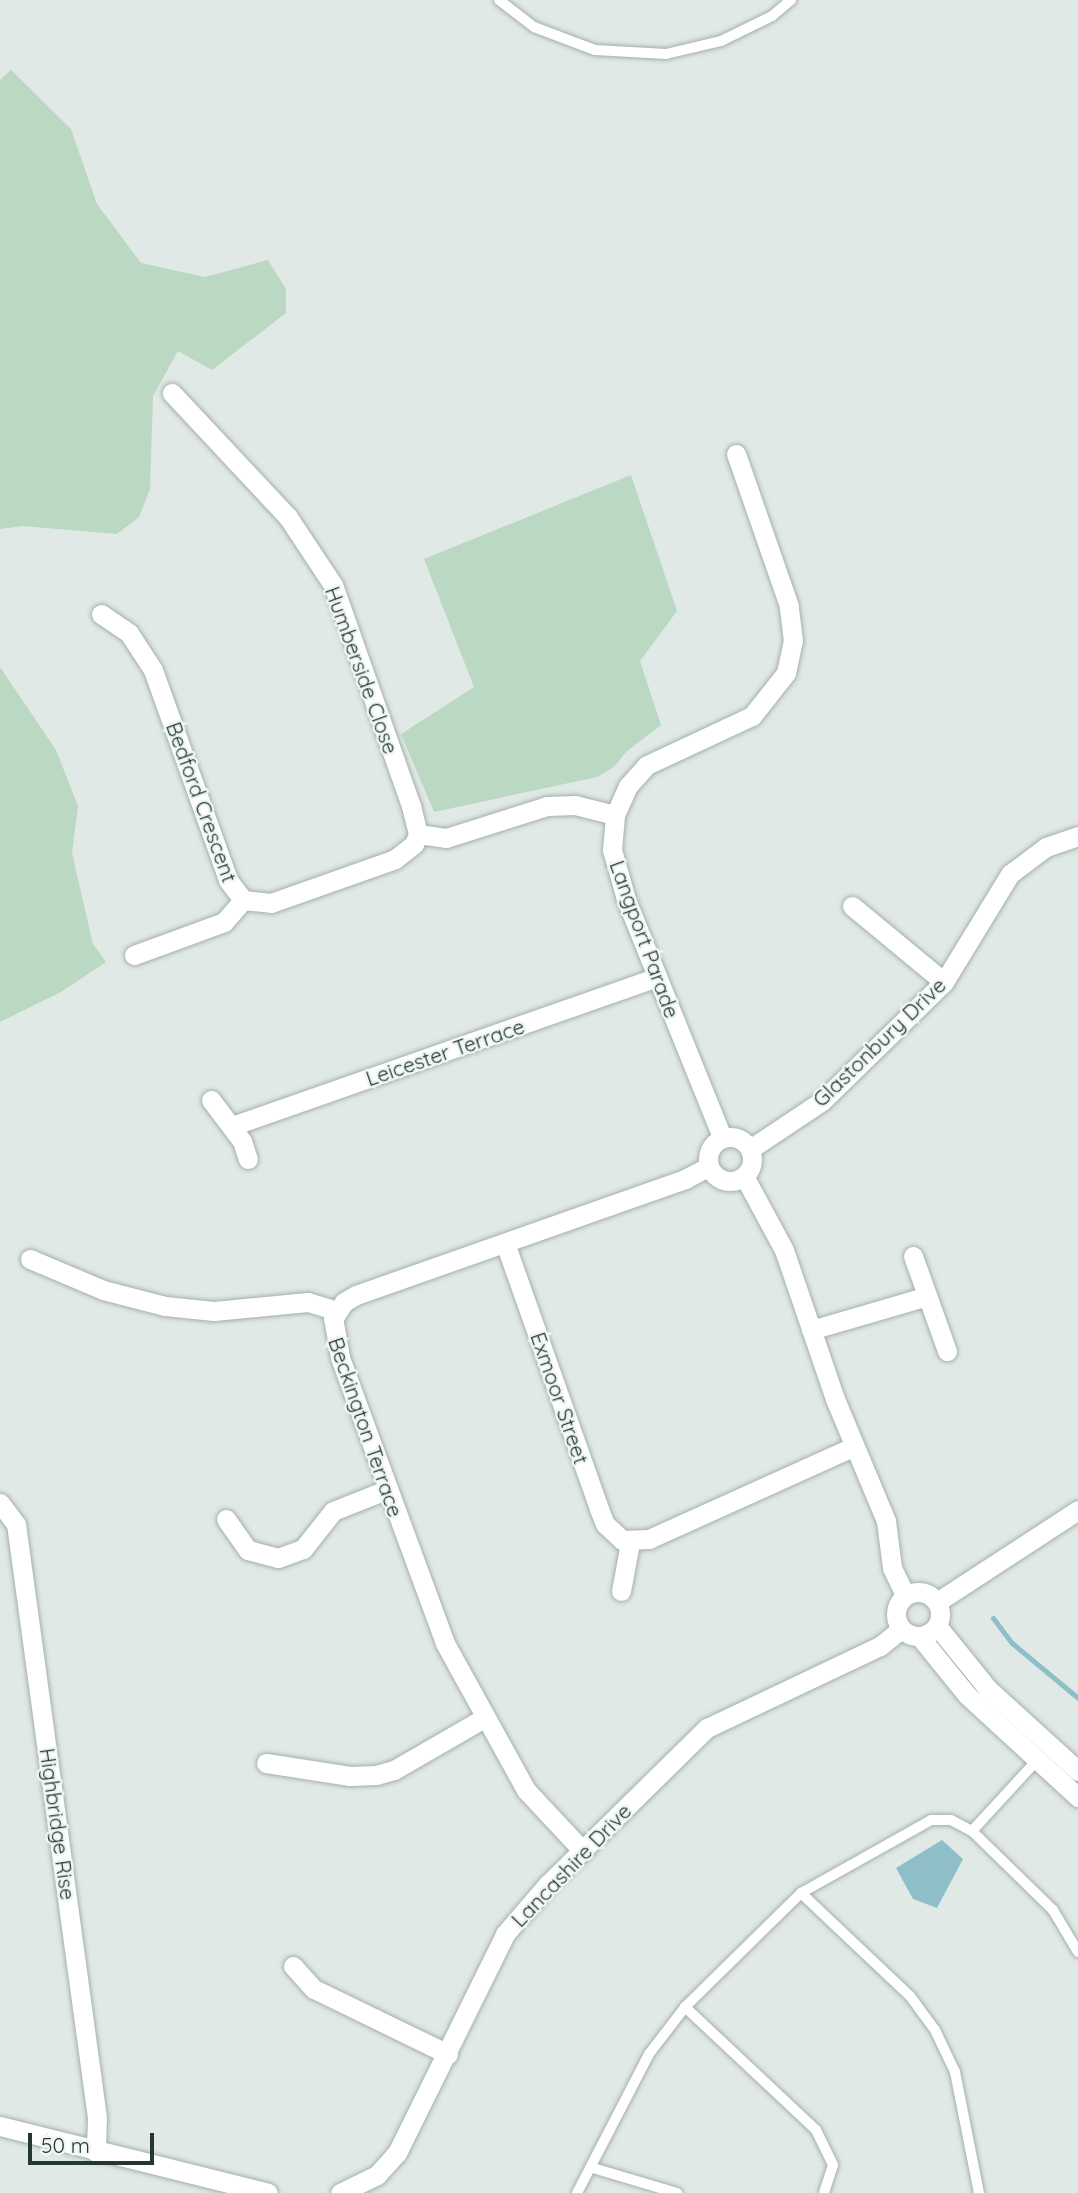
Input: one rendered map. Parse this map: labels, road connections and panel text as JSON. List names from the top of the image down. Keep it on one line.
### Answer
{"streets":{"street":["Humberside Close","Bedford Crescent","Langport Parade","Glastonbury Drive","Leicester Terrace","Exmoor Street","Beckington Terrace","Highbridge Rise","Lancashire Drive"]},"crossings":[["Humberside Close","Bedford Crescent"],["Langport Parade","Glastonbury Drive"],["Langport Parade","Leicester Terrace"],["Langport Parade","Beckington Terrace"],["Glastonbury Drive","Beckington Terrace"],["Exmoor Street","Beckington Terrace"],["Beckington Terrace","Lancashire Drive"]],"scale_bar":"50 m"}
